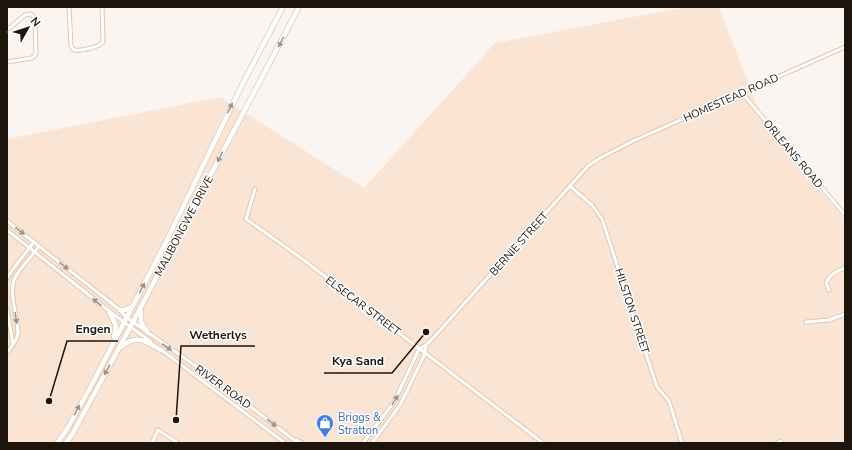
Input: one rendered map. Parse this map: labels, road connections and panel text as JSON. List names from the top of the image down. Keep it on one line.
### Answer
{"streets":{"main road":["MALIBONGWE DRIVE"],"street":["HOMESTEAD ROAD","ORLEANS ROAD","BERNIE STREET","ELSECAR STREET","HILSTON STREET","RIVER ROAD"]},"crossings":[["HOMESTEAD ROAD","ORLEANS ROAD"],["HOMESTEAD ROAD","BERNIE STREET"],["MALIBONGWE DRIVE","RIVER ROAD"],["BERNIE STREET","ELSECAR STREET"],["BERNIE STREET","HILSTON STREET"]],"places":{"other":["Kya Sand","Engen","Wetherlys"],"shop":["Briggs & Stratton"]},"north":"top right"}
